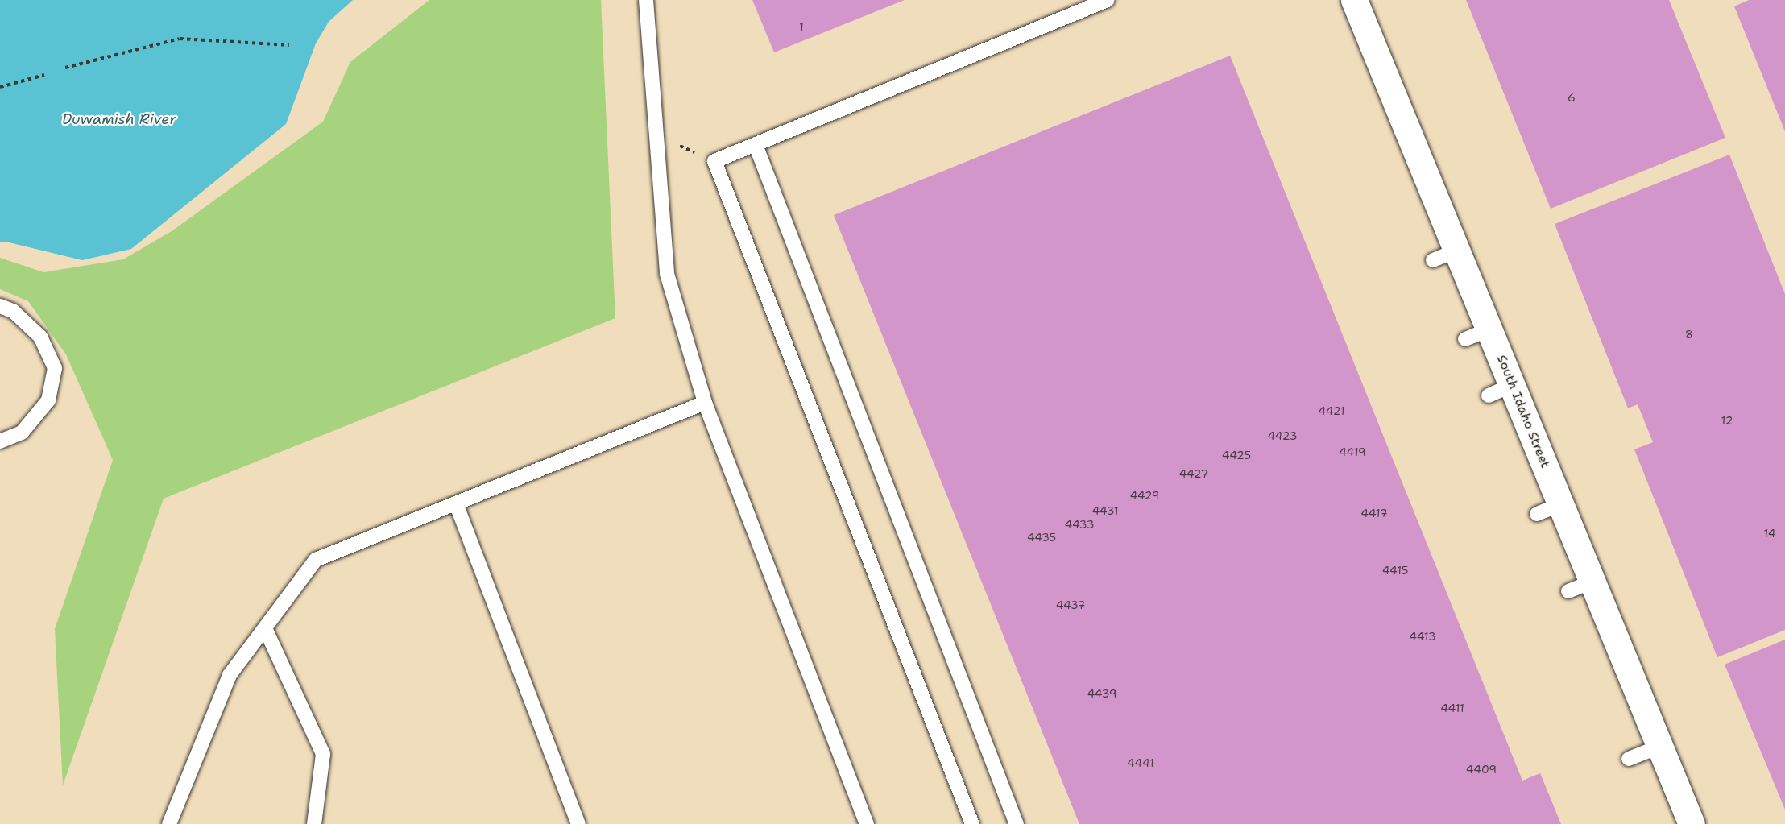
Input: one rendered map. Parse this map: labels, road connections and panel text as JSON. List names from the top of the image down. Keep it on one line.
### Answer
{"streets":{"street":["South Idaho Street"]},"water":["Duwamish River"],"house_numbers":["1","6","8","4421","12","4423","4419","4425","4427","4429","4431","4417","4433","14","4435","4415","4437","4413","4439","4411","4441","4409"]}
